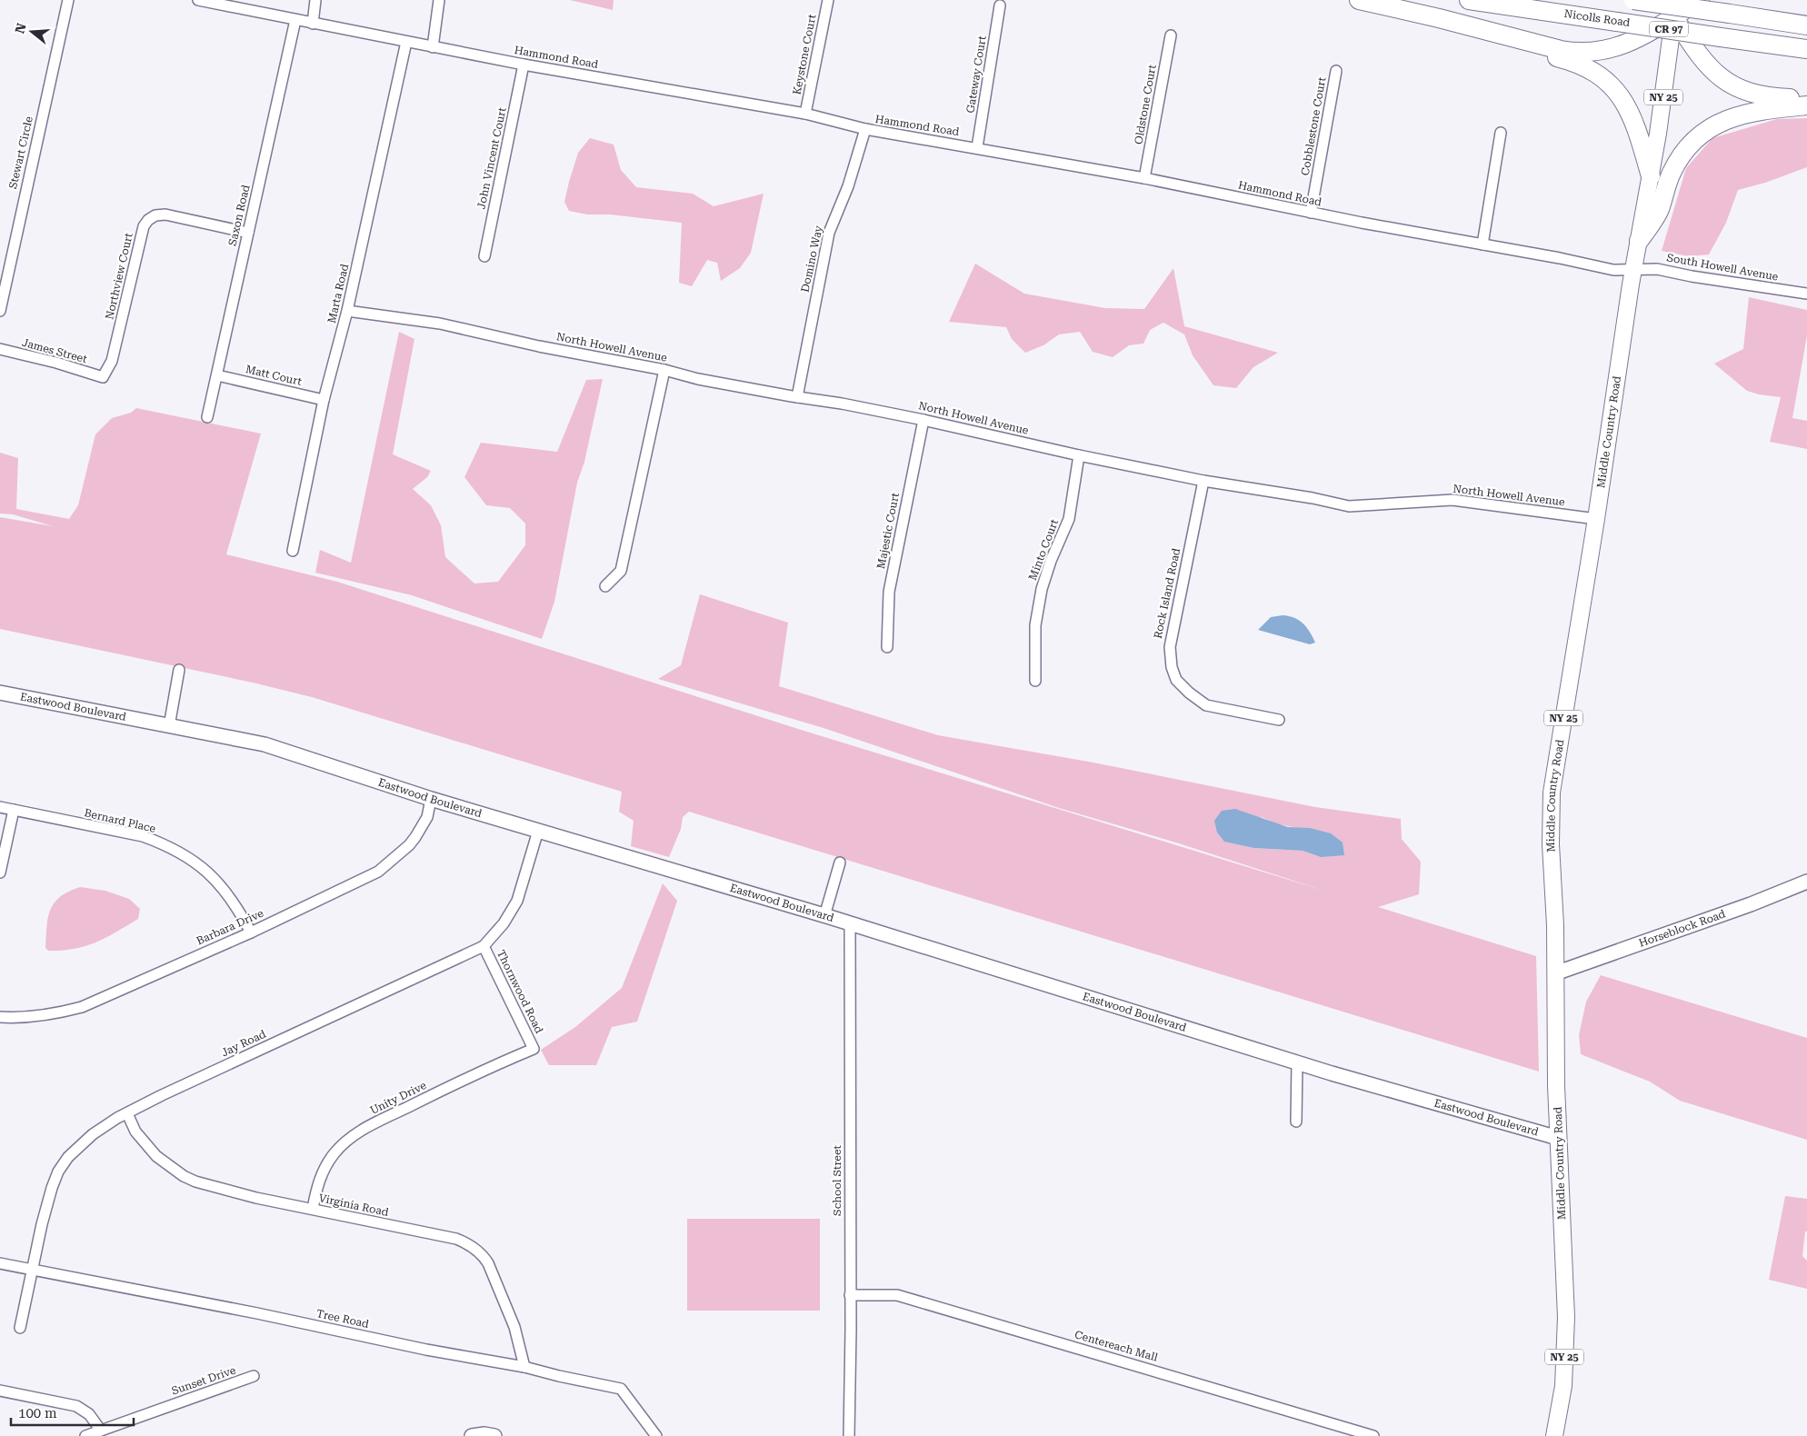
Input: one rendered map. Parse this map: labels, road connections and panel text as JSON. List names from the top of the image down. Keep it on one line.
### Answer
{"streets":{"highway":["Nicolls Road","CR 97"],"main road":["NY 25","Middle Country Road"],"street":["Keystone Court","Hammond Road","Gateway Court","Oldstone Court","Cobblestone Court","Stewart Circle","John Vincent Court","Saxon Road","Domino Way","South Howell Avenue","Northview Court","Marta Road","North Howell Avenue","James Street","Matt Court","Majestic Court","Minto Court","Rock Island Road","Eastwood Boulevard","Bernard Place","Barbara Drive","Horseblock Road","Thornwood Road","Jay Road","Unity Drive","School Street","Virginia Road","Tree Road","Centereach Mall","Sunset Drive"]},"crossings":[["Keystone Court","Hammond Road"],["Hammond Road","Gateway Court"],["Hammond Road","Oldstone Court"],["Hammond Road","Cobblestone Court"],["Hammond Road","John Vincent Court"],["Hammond Road","Saxon Road"],["Hammond Road","Domino Way"],["Hammond Road","South Howell Avenue"],["Hammond Road","Marta Road"],["Hammond Road","Middle Country Road"],["Saxon Road","Northview Court"],["Saxon Road","Matt Court"],["Domino Way","North Howell Avenue"],["South Howell Avenue","Middle Country Road"],["Northview Court","James Street"],["Marta Road","North Howell Avenue"],["Marta Road","Matt Court"],["North Howell Avenue","Middle Country Road"],["North Howell Avenue","Majestic Court"],["North Howell Avenue","Minto Court"],["North Howell Avenue","Rock Island Road"],["Middle Country Road","Eastwood Boulevard"],["Middle Country Road","Horseblock Road"],["Eastwood Boulevard","Barbara Drive"],["Eastwood Boulevard","Jay Road"],["Eastwood Boulevard","School Street"],["Bernard Place","Barbara Drive"],["Thornwood Road","Jay Road"],["Thornwood Road","Unity Drive"],["Jay Road","Virginia Road"],["Jay Road","Tree Road"],["Unity Drive","Virginia Road"],["School Street","Centereach Mall"],["Virginia Road","Tree Road"]],"scale_bar":"100 m","north":"left"}
